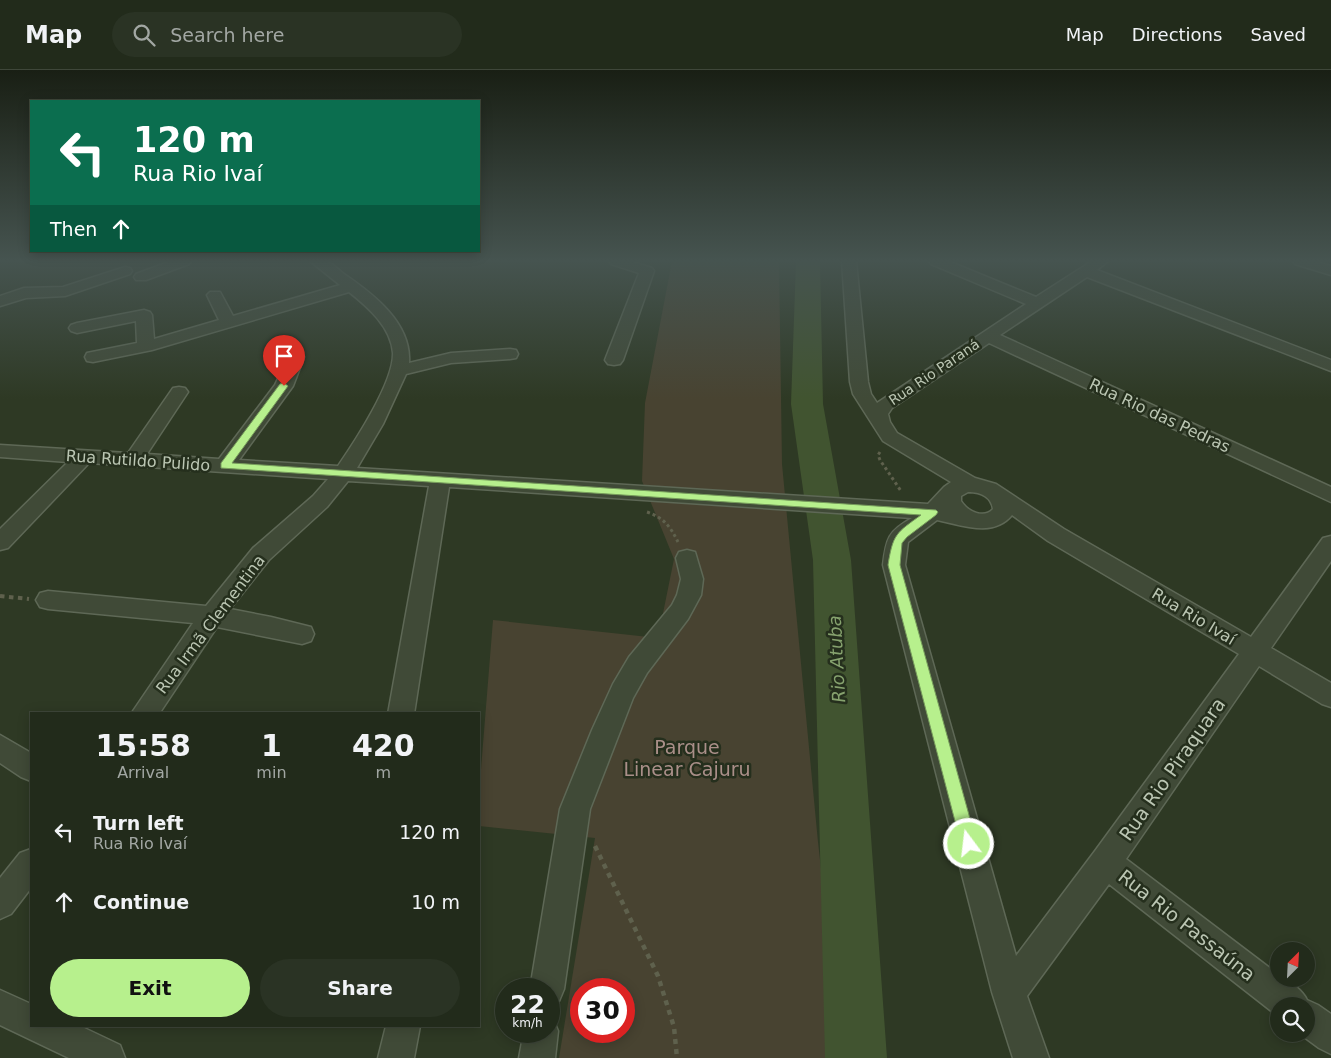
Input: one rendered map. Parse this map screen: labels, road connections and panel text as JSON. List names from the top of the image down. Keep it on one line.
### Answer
{"streets":{"street":["Rua Rio Paraná","Rua Rio das Pedras","Rua Rutildo Pulido","Rua Rio Ivaí","Rua Irmã Clementina","Rua Rio Piraquara","Rua Rio Passaúna"]},"crossings":[["Rua Rio Paraná","Rua Rio das Pedras"],["Rua Rutildo Pulido","Rua Rio Ivaí"],["Rua Rutildo Pulido","Rua Irmã Clementina"],["Rua Rio Ivaí","Rua Rio Piraquara"],["Rua Rio Piraquara","Rua Rio Passaúna"]],"water":["Rio Atuba"],"parks":["Parque Linear Cajuru"],"north":"top right","page":{"header":"Map","search":"Search here","nav":["Map","Directions","Saved"],"turn":["120 m","Rua Rio Ivaí"],"then":"Then","eta":["15:58","Arrival","1","min","420","m"],"list":[{"name":"Turn left","note":"Rua Rio Ivaí","value":"120 m"},{"name":"Continue","value":"10 m"}],"buttons":["Exit","Share"],"speed":"22 km/h","limit":"30"}}
